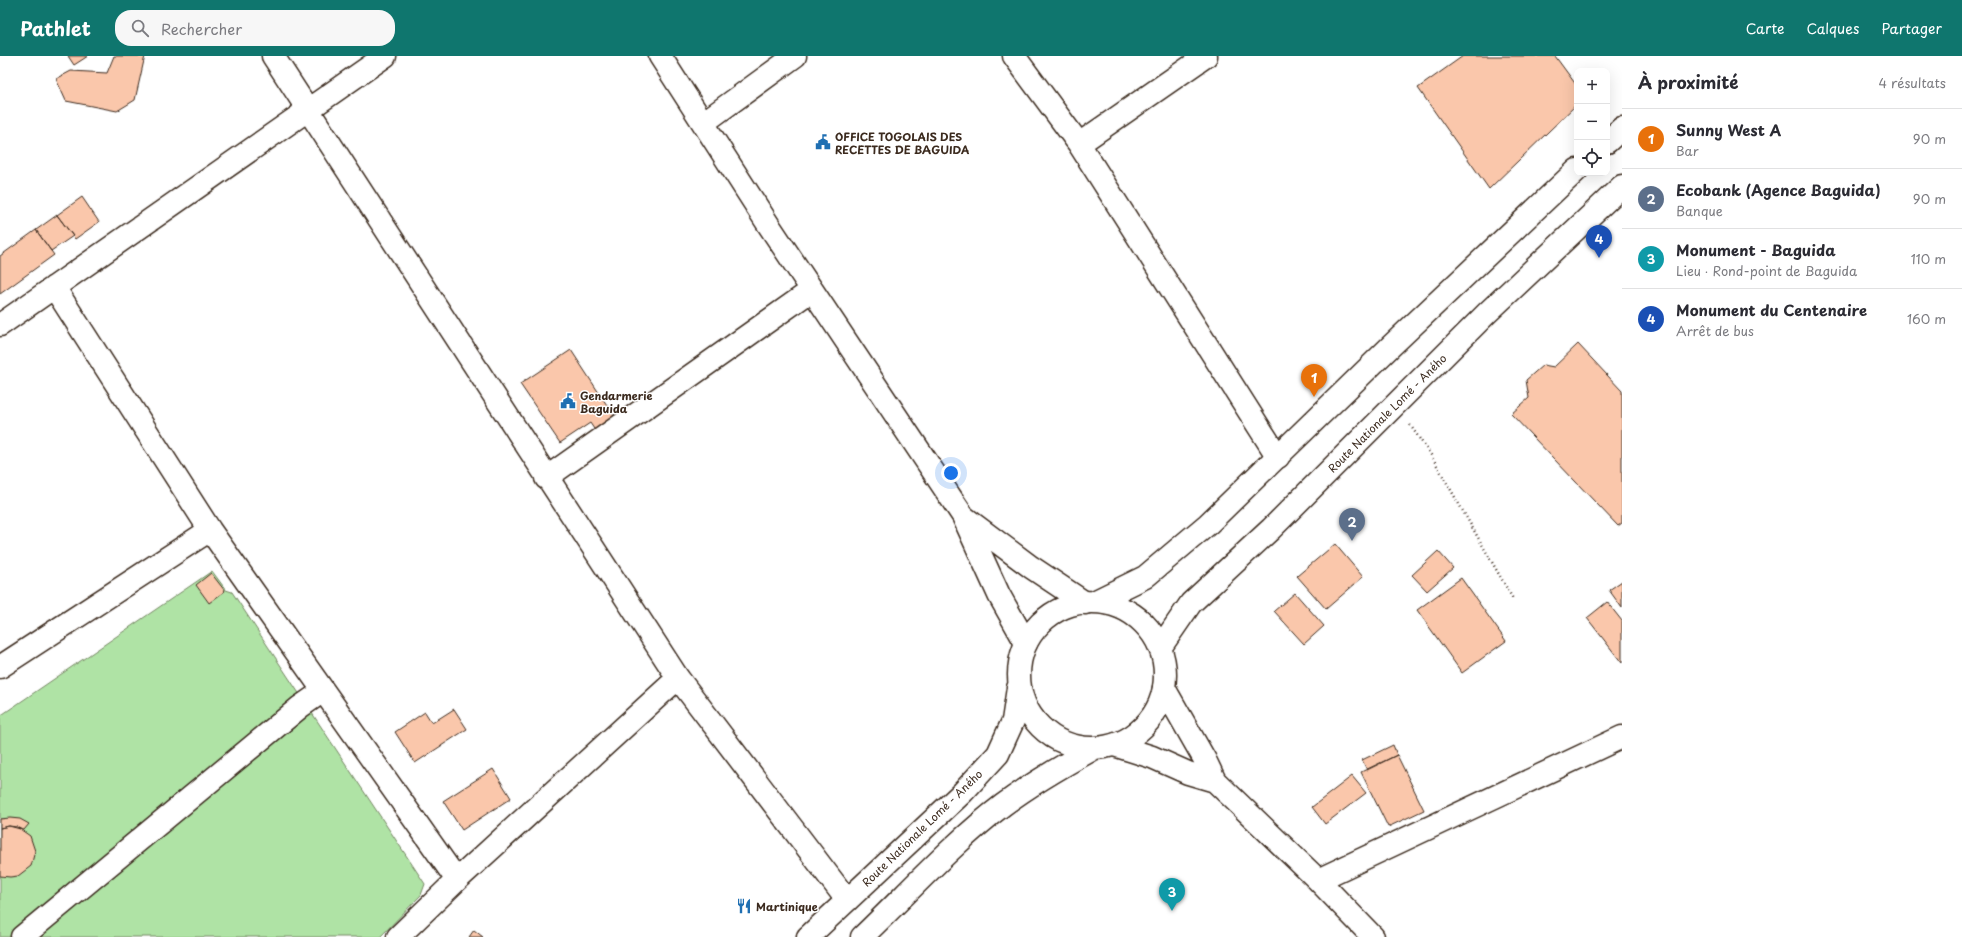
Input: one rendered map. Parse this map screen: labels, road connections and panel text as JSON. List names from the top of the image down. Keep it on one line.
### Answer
{"streets":{"main road":["Route Nationale Lomé - Aného"]},"places":{"public building":["OFFICE TOGOLAIS DES RECETTES DE BAGUIDA","Gendarmerie Baguida"],"restaurant":["Martinique"]},"page":{"header":"Pathlet","search":"Rechercher","nav":["Carte","Calques","Partager"],"heading":["À proximité","4 résultats"],"map_buttons":["+","−"],"list":[{"mark":"1","name":"Sunny West A","note":"Bar","value":"90 m"},{"mark":"2","name":"Ecobank (Agence Baguida)","note":"Banque","value":"90 m"},{"mark":"3","name":"Monument - Baguida","note":"Lieu · Rond-point de Baguida","value":"110 m"},{"mark":"4","name":"Monument du Centenaire","note":"Arrêt de bus","value":"160 m"}],"pins":["4","1","2","3"]}}
